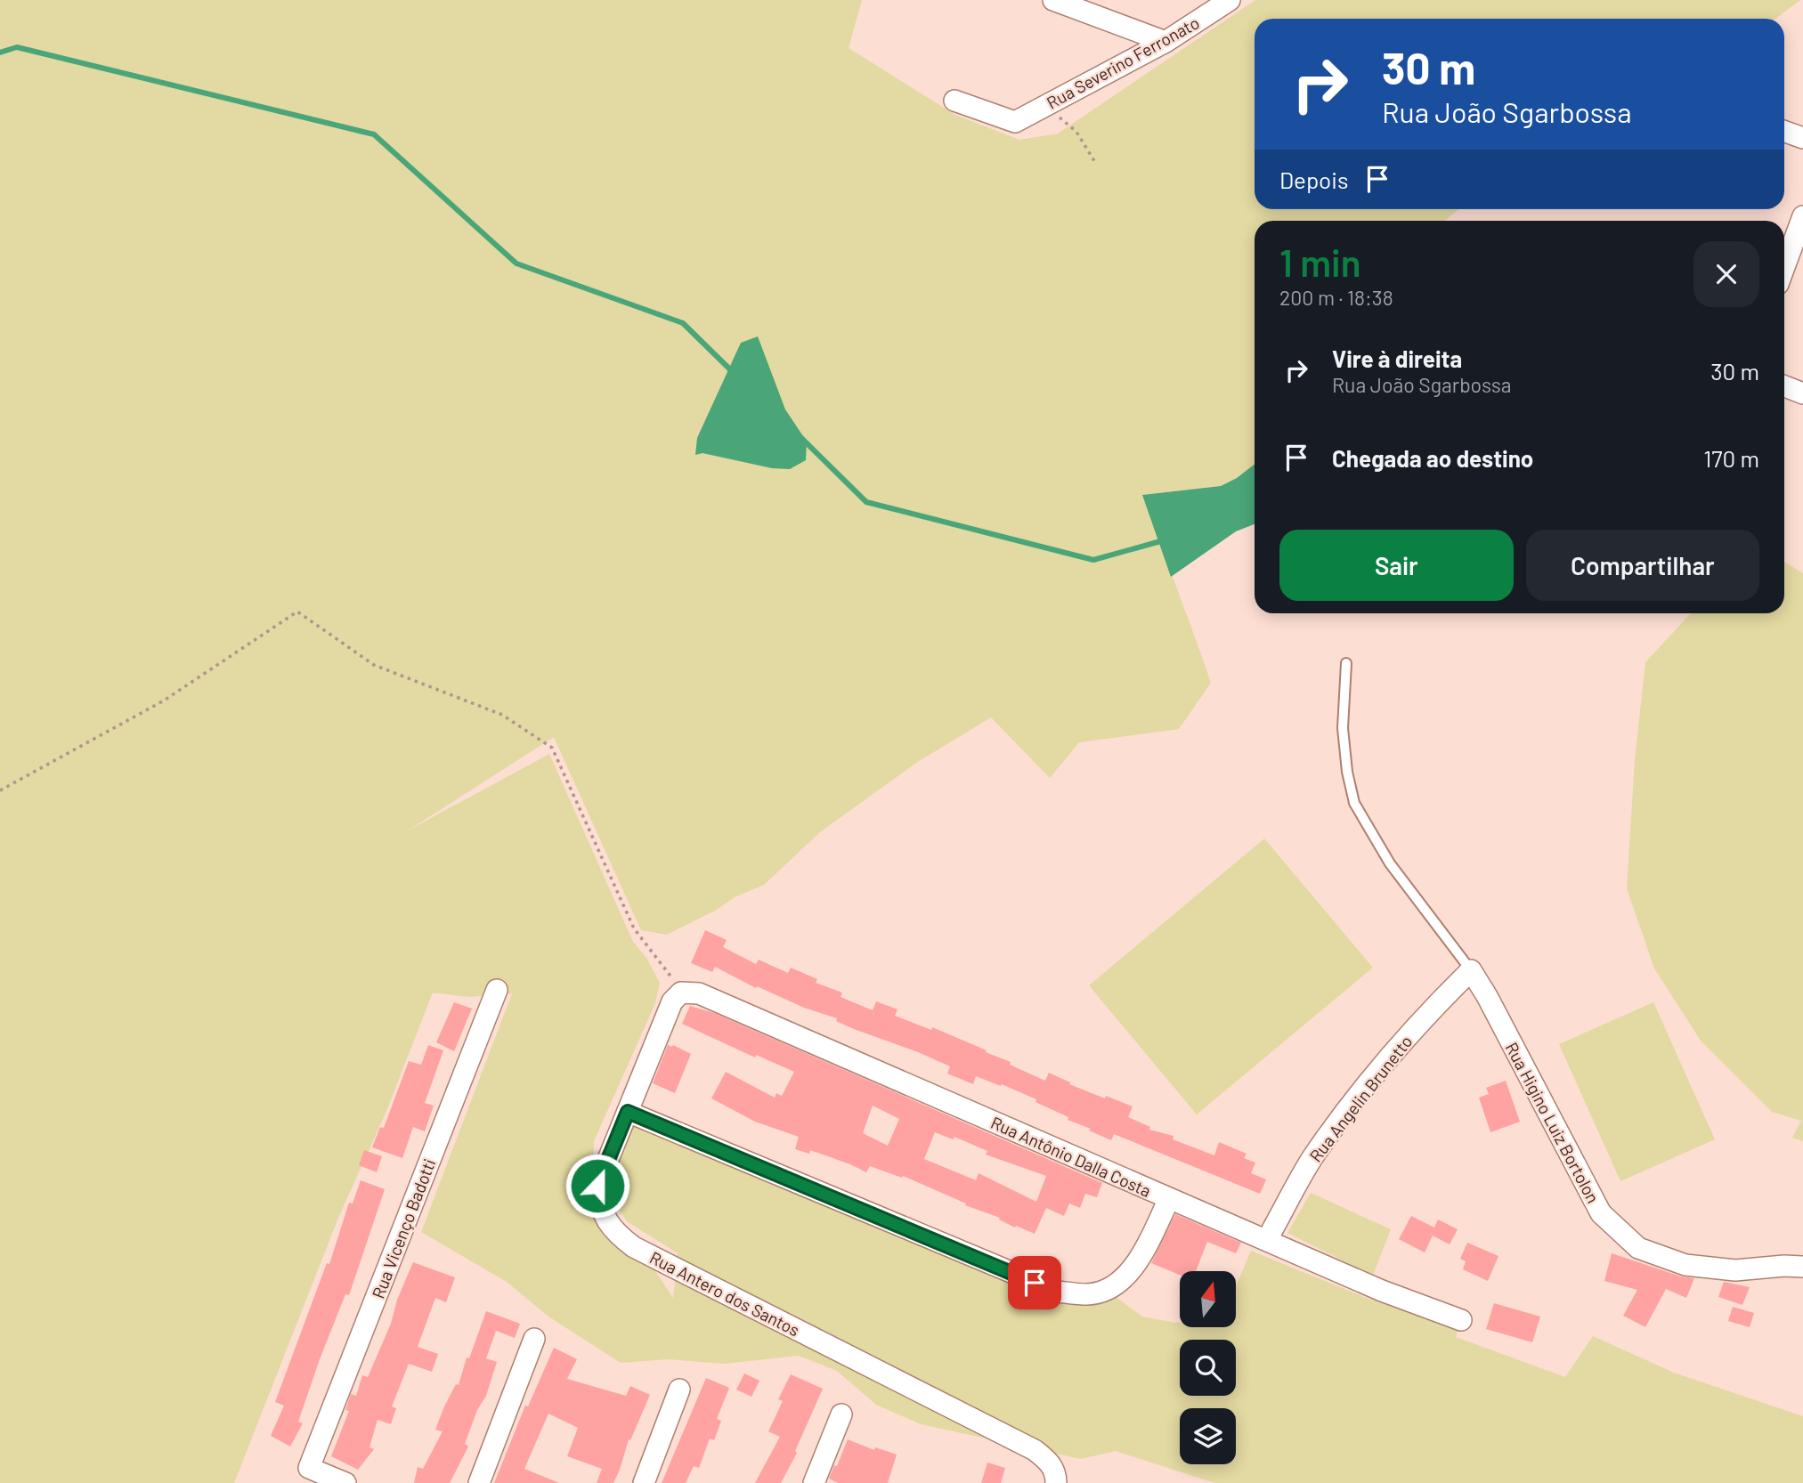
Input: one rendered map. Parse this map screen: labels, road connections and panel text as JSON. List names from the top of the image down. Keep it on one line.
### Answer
{"streets":{"street":["Rua Severino Ferronato","Rua Angelin Brunetto","Rua Higino Luiz Bortolon","Rua Antônio Dalla Costa","Rua Vicenço Badotti","Rua Antero dos Santos"]},"crossings":[["Rua Angelin Brunetto","Rua Higino Luiz Bortolon"],["Rua Angelin Brunetto","Rua Antônio Dalla Costa"],["Rua Antônio Dalla Costa","Rua Antero dos Santos"]],"north":"top","page":{"turn":["30 m","Rua João Sgarbossa"],"then":"Depois","heading":["1 min","200 m · 18:38"],"list":[{"name":"Vire à direita","note":"Rua João Sgarbossa","value":"30 m"},{"name":"Chegada ao destino","value":"170 m"}],"buttons":["Sair","Compartilhar"]}}
